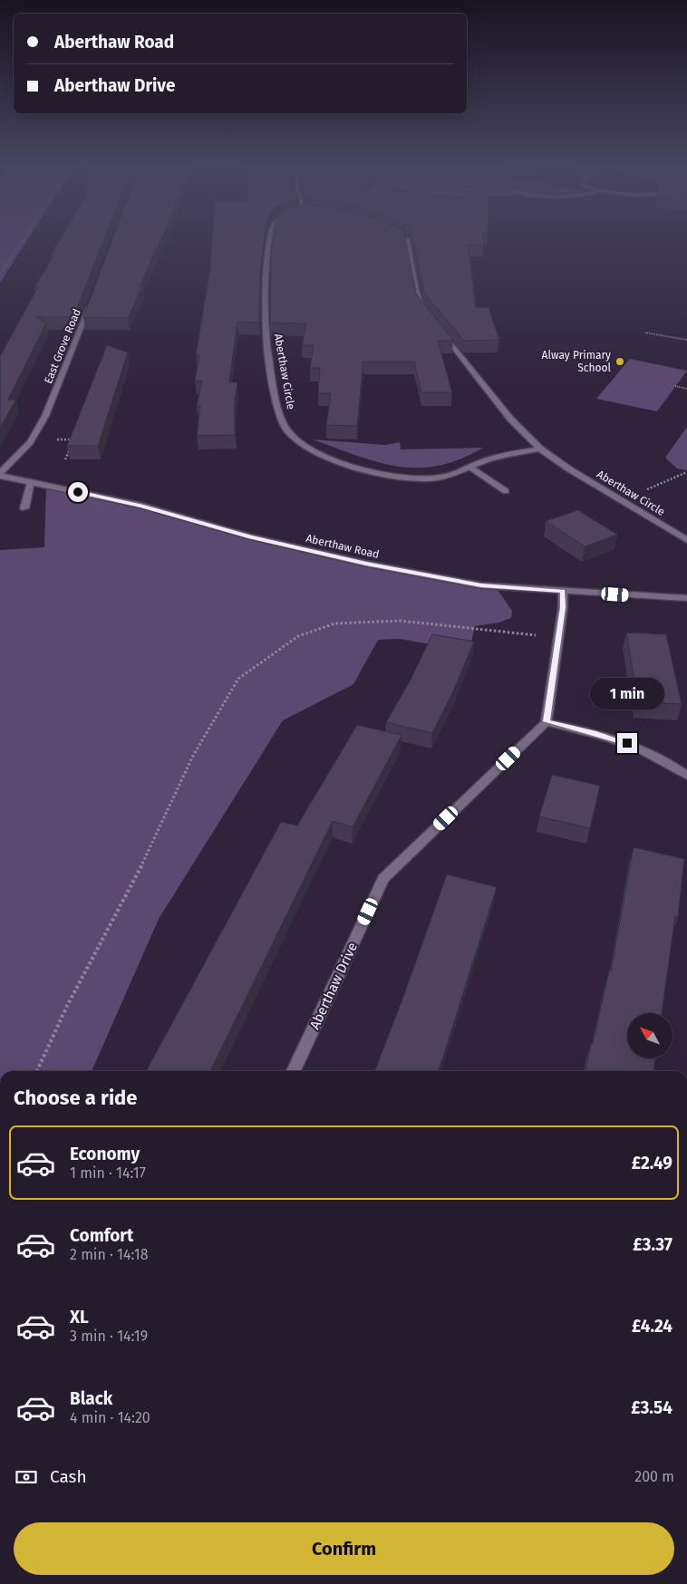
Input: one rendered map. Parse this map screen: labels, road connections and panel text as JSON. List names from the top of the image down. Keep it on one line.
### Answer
{"streets":{"street":["East Grove Road","Aberthaw Circle","Aberthaw Road","Aberthaw Drive"]},"crossings":[["East Grove Road","Aberthaw Road"]],"places":["Alway Primary School"],"north":"top left","page":{"banner":["Aberthaw Road","Aberthaw Drive"],"bubble":"1 min","heading":"Choose a ride","list":[{"name":"Economy","note":"1 min · 14:17","value":"£2.49"},{"name":"Comfort","note":"2 min · 14:18","value":"£3.37"},{"name":"XL","note":"3 min · 14:19","value":"£4.24"},{"name":"Black","note":"4 min · 14:20","value":"£3.54"}],"pay":["Cash","200 m"],"buttons":"Confirm"}}
